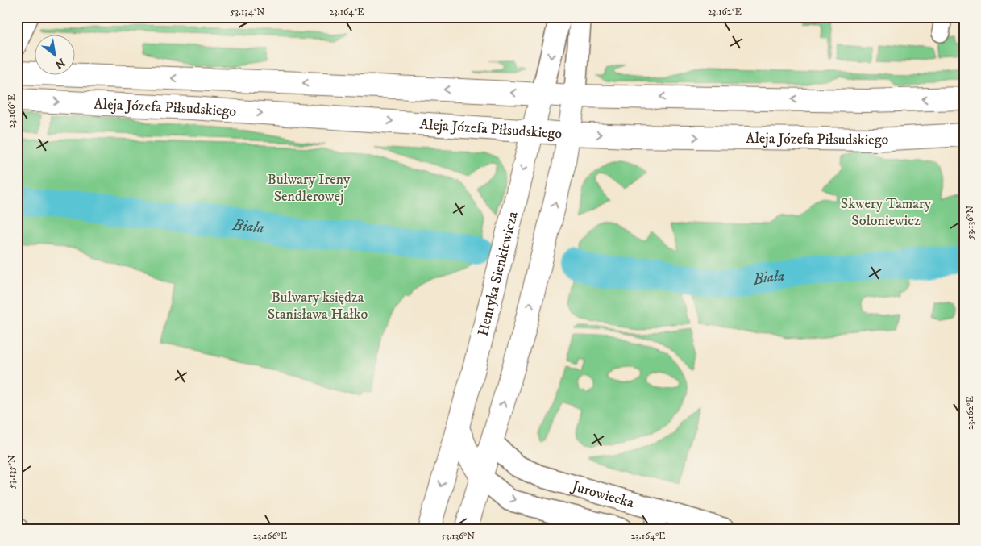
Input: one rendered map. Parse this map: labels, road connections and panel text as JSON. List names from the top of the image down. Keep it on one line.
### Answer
{"streets":{"main road":["Aleja Józefa Piłsudskiego","Henryka Sienkiewicza"],"street":["Jurowiecka"]},"crossings":[["Aleja Józefa Piłsudskiego","Henryka Sienkiewicza"]],"one_way":["Henryka Sienkiewicza"],"water":["Biała"],"parks":["Bulwary Ireny Sendlerowej","Skwery Tamary Sołoniewicz","Bulwary księdza Stanisława Hałko"],"north":"bottom right","coordinates":["53.134°N","23.164°E","23.162°E","23.166°E","53.136°N","53.135°N"]}
